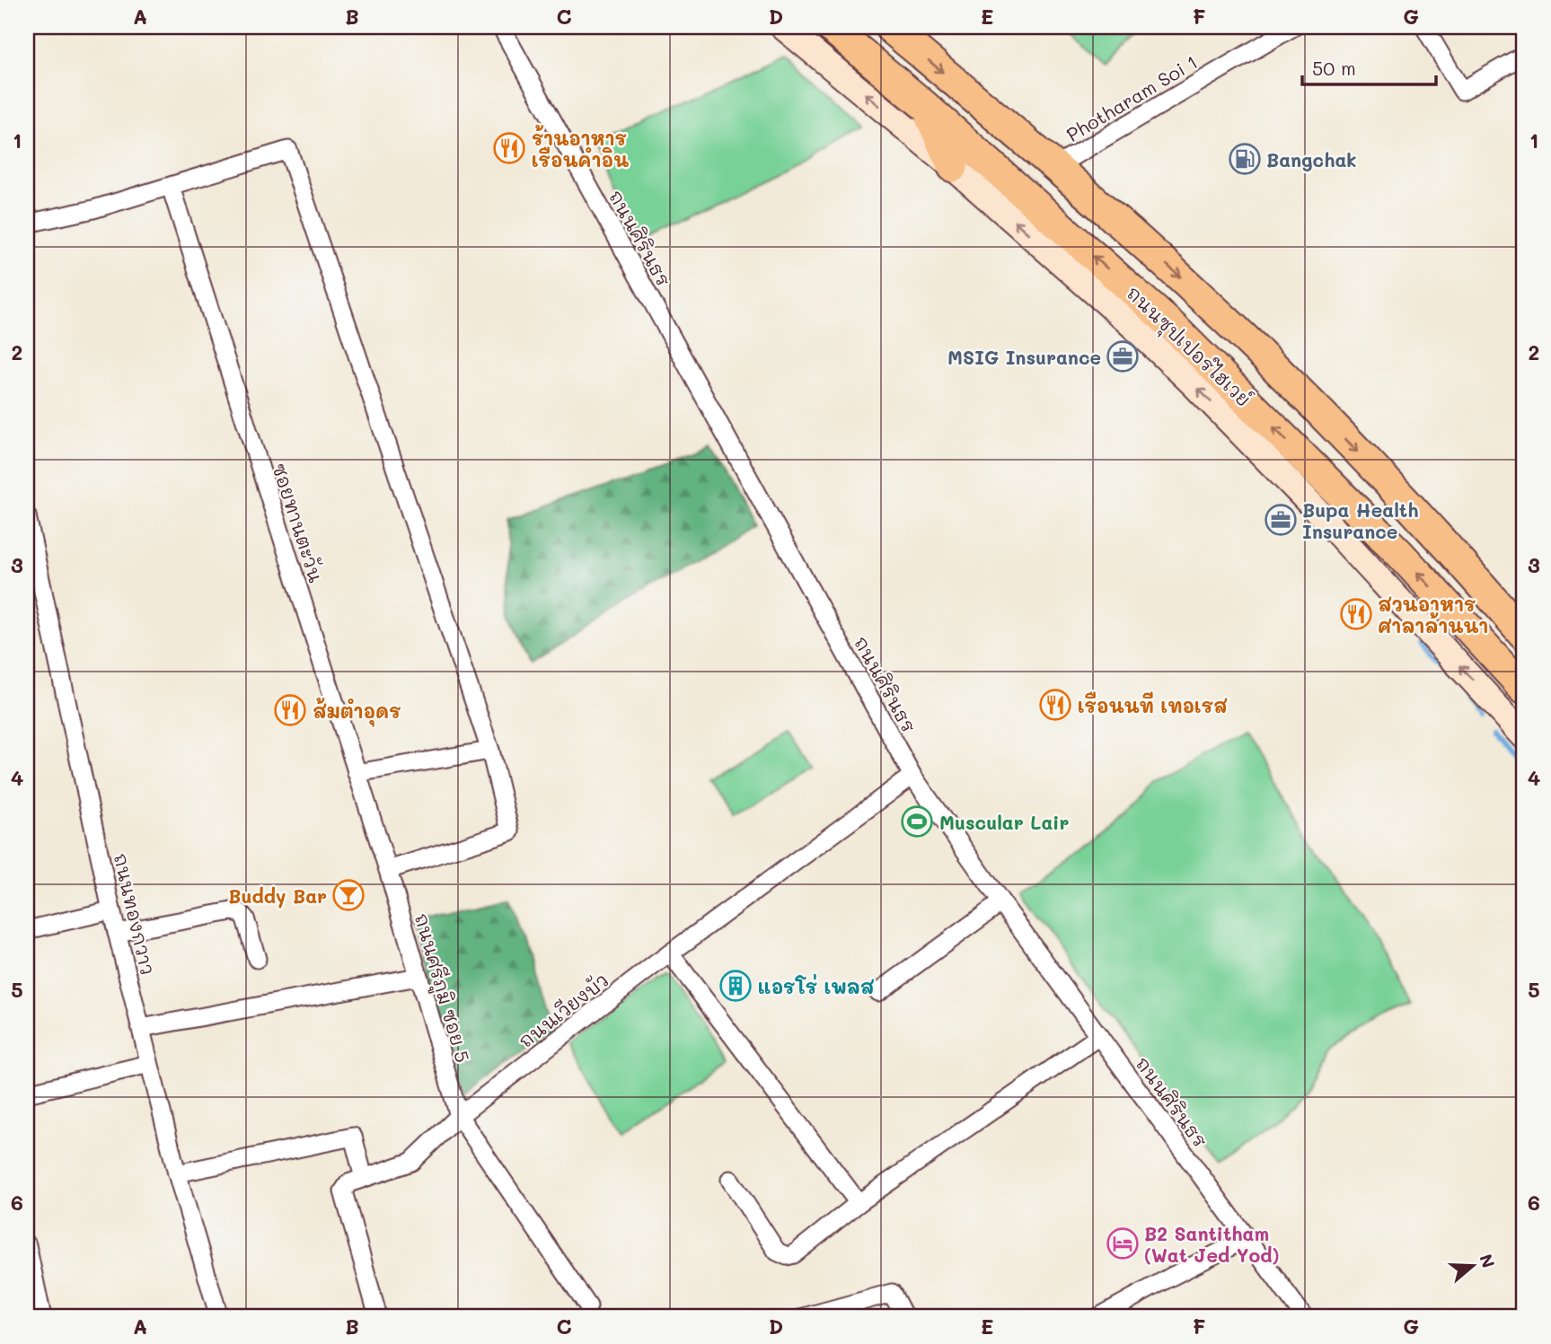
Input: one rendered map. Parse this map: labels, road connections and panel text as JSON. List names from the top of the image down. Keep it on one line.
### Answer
{"streets":{"highway":["ถนนซุปเปอร์ไฮเวย์"],"street":["Photharam Soi 1","ถนนศิรินธร","ซอยทานตะวัน","ถนนทองกวาว","ถนนศรีภูมิ ซอย 5","ถนนเวียงบัว"]},"crossings":[["ถนนศิรินธร","ถนนเวียงบัว"],["ซอยทานตะวัน","ถนนศรีภูมิ ซอย 5"],["ถนนศรีภูมิ ซอย 5","ถนนเวียงบัว"]],"places":{"restaurant":["ร้านอาหาร เรือนคำอิน","สวนอาหาร ศาลาล้านนา","เรือนนที เทอเรส","ส้มตำอุดร"],"fuel station":["Bangchak"],"office":["MSIG Insurance","Bupa Health Insurance"],"sports":["Muscular Lair"],"bar":["Buddy Bar"],"building":["แอรโร่ เพลส"],"hotel":["B2 Santitham (Wat Jed Yod)"]},"scale_bar":"50 m","north":"right","grid":{"columns":["A","B","C","D","E","F","G"],"rows":["1","2","3","4","5","6"]}}
